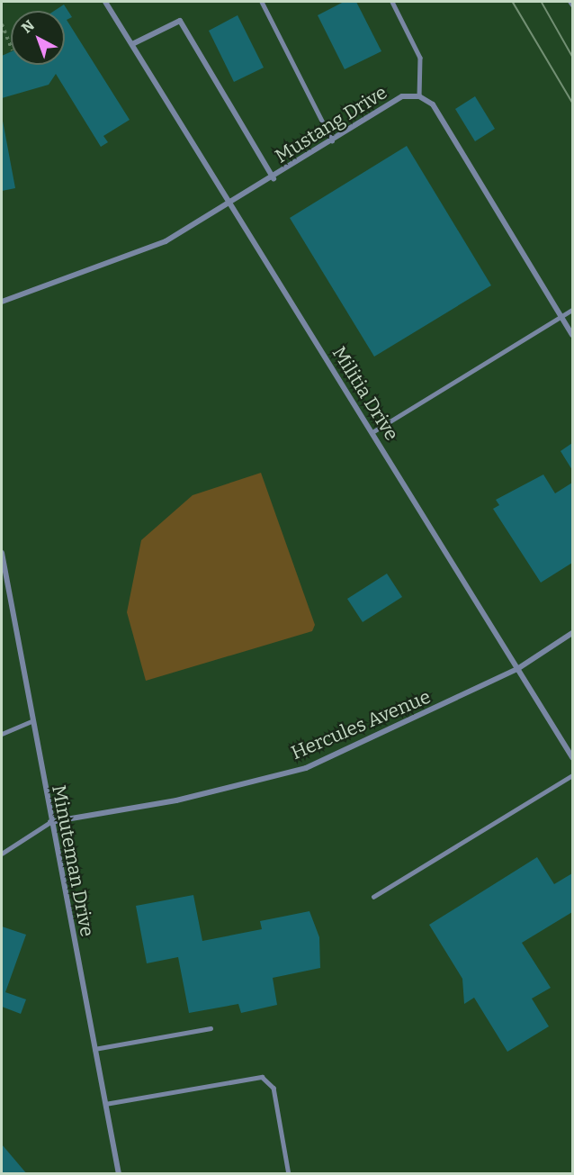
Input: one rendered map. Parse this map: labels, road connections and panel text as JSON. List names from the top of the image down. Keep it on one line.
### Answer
{"streets":{"street":["Mustang Drive","Militia Drive","Hercules Avenue","Minuteman Drive"]},"crossings":[["Mustang Drive","Militia Drive"],["Militia Drive","Hercules Avenue"],["Hercules Avenue","Minuteman Drive"]],"north":"top left"}
